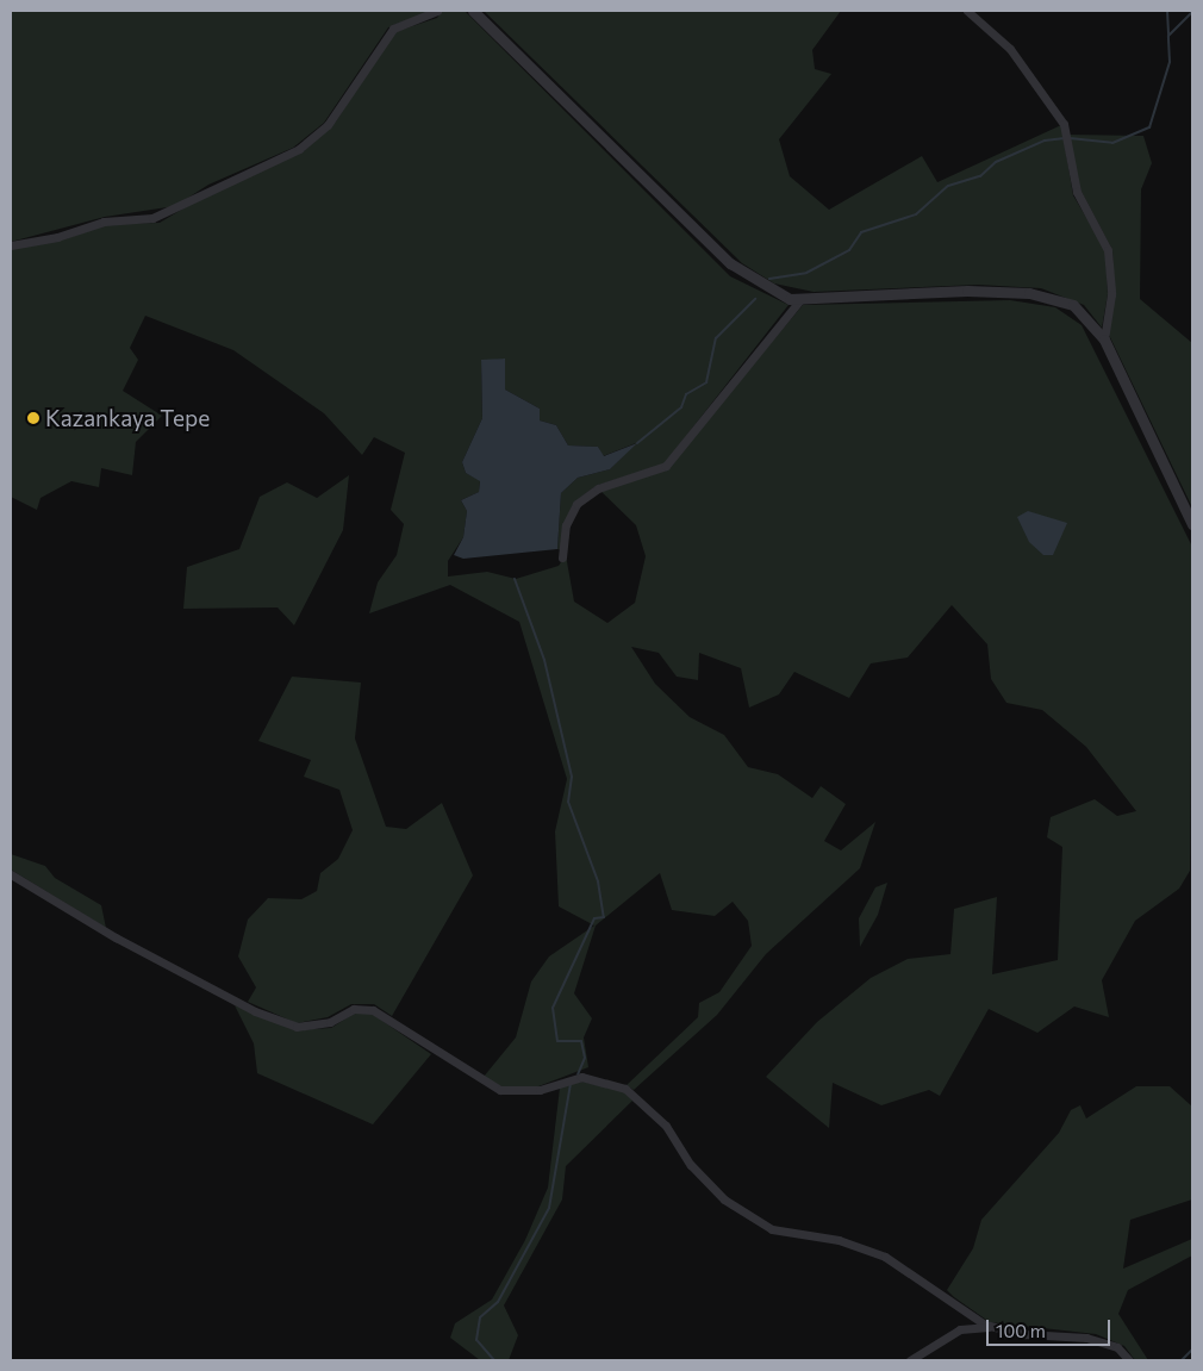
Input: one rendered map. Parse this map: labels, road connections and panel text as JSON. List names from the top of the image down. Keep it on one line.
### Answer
{"places":["Kazankaya Tepe"],"scale_bar":"100 m"}
